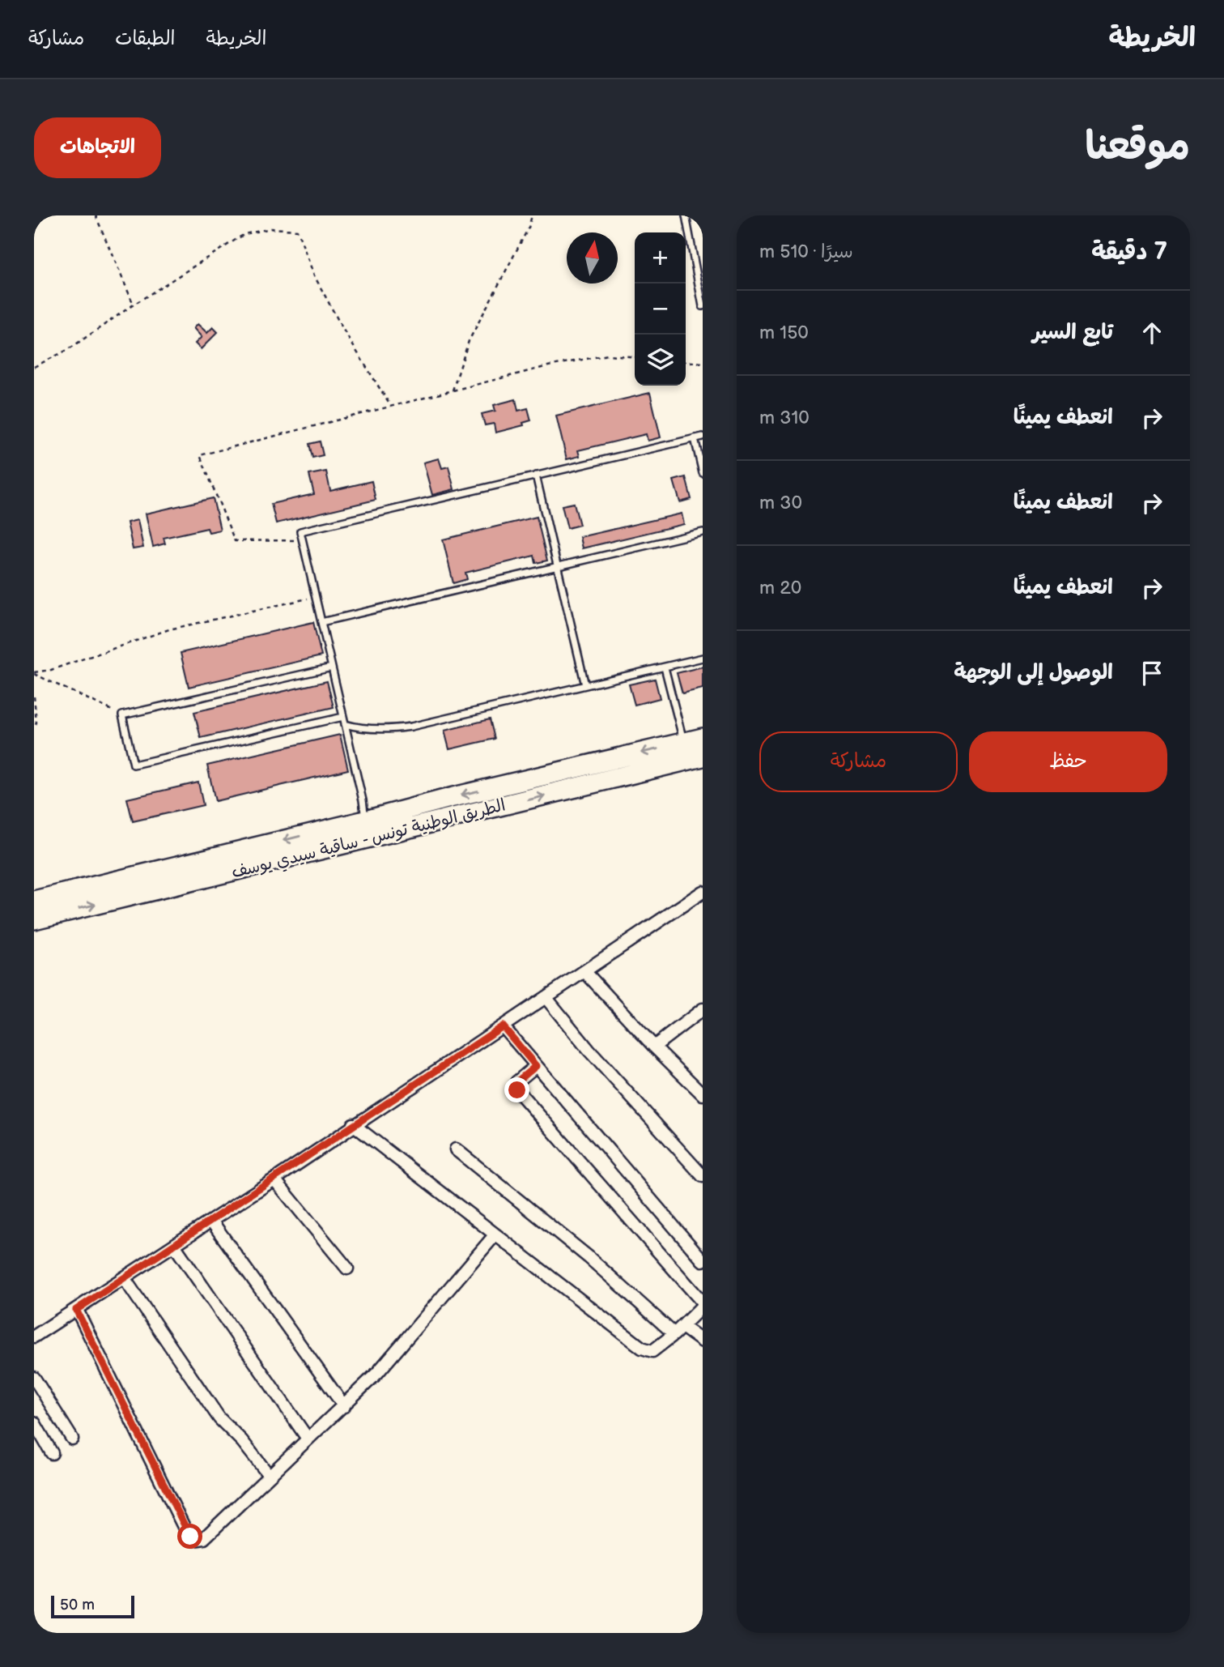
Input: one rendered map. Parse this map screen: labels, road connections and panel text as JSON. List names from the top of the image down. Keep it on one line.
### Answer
{"streets":{"main road":["الطريق الوطنية تونس - ساقية سيدي يوسف"]},"scale_bar":"50 m","north":"top","page":{"header":"الخريطة","nav":["الخريطة","الطبقات","مشاركة"],"title":"موقعنا","buttons":["الاتجاهات",["حفظ","مشاركة"]],"heading":["7 دقيقة","سيرًا · 510 m"],"map_buttons":["+","−"],"list":[["تابع السير","150 m"],["انعطف يمينًا","310 m"],["انعطف يمينًا","30 m"],["انعطف يمينًا","20 m"],"الوصول إلى الوجهة"],"scale":"50 m"}}
